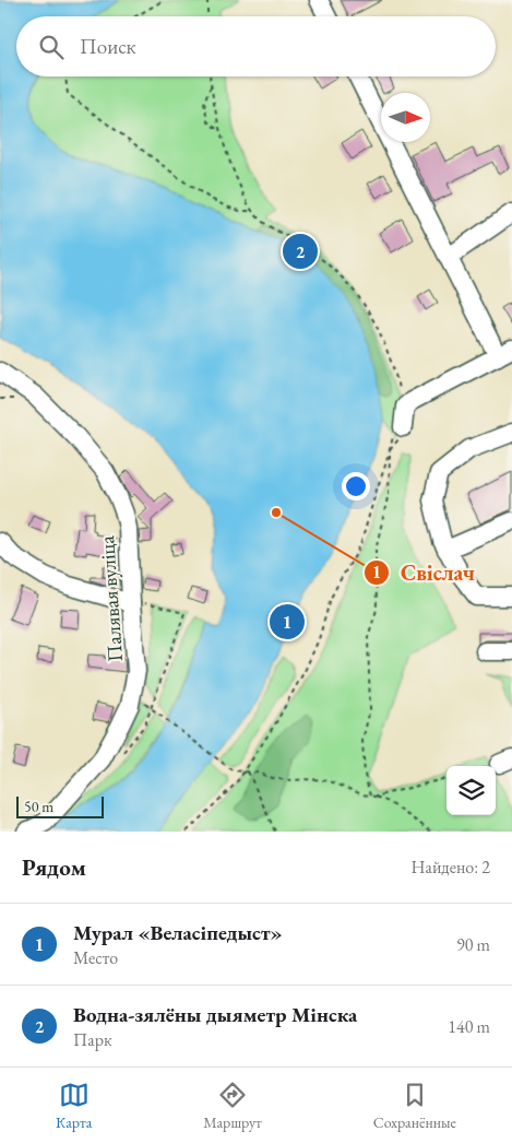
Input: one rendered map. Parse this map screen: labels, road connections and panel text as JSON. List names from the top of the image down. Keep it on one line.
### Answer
{"streets":{"street":["Палявая вуліца"]},"places":["Свіслач"],"scale_bar":"50 m","north":"right","page":{"search":"Поиск","pins":["2","1"],"scale":"50 m","heading":["Рядом","Найдено: 2"],"list":[{"mark":"1","name":"Мурал «Веласіпедыст»","note":"Место","value":"90 m"},{"mark":"2","name":"Водна-зялёны дыяметр Мінска","note":"Парк","value":"140 m"}],"nav":["Карта","Маршрут","Сохранённые"]}}
